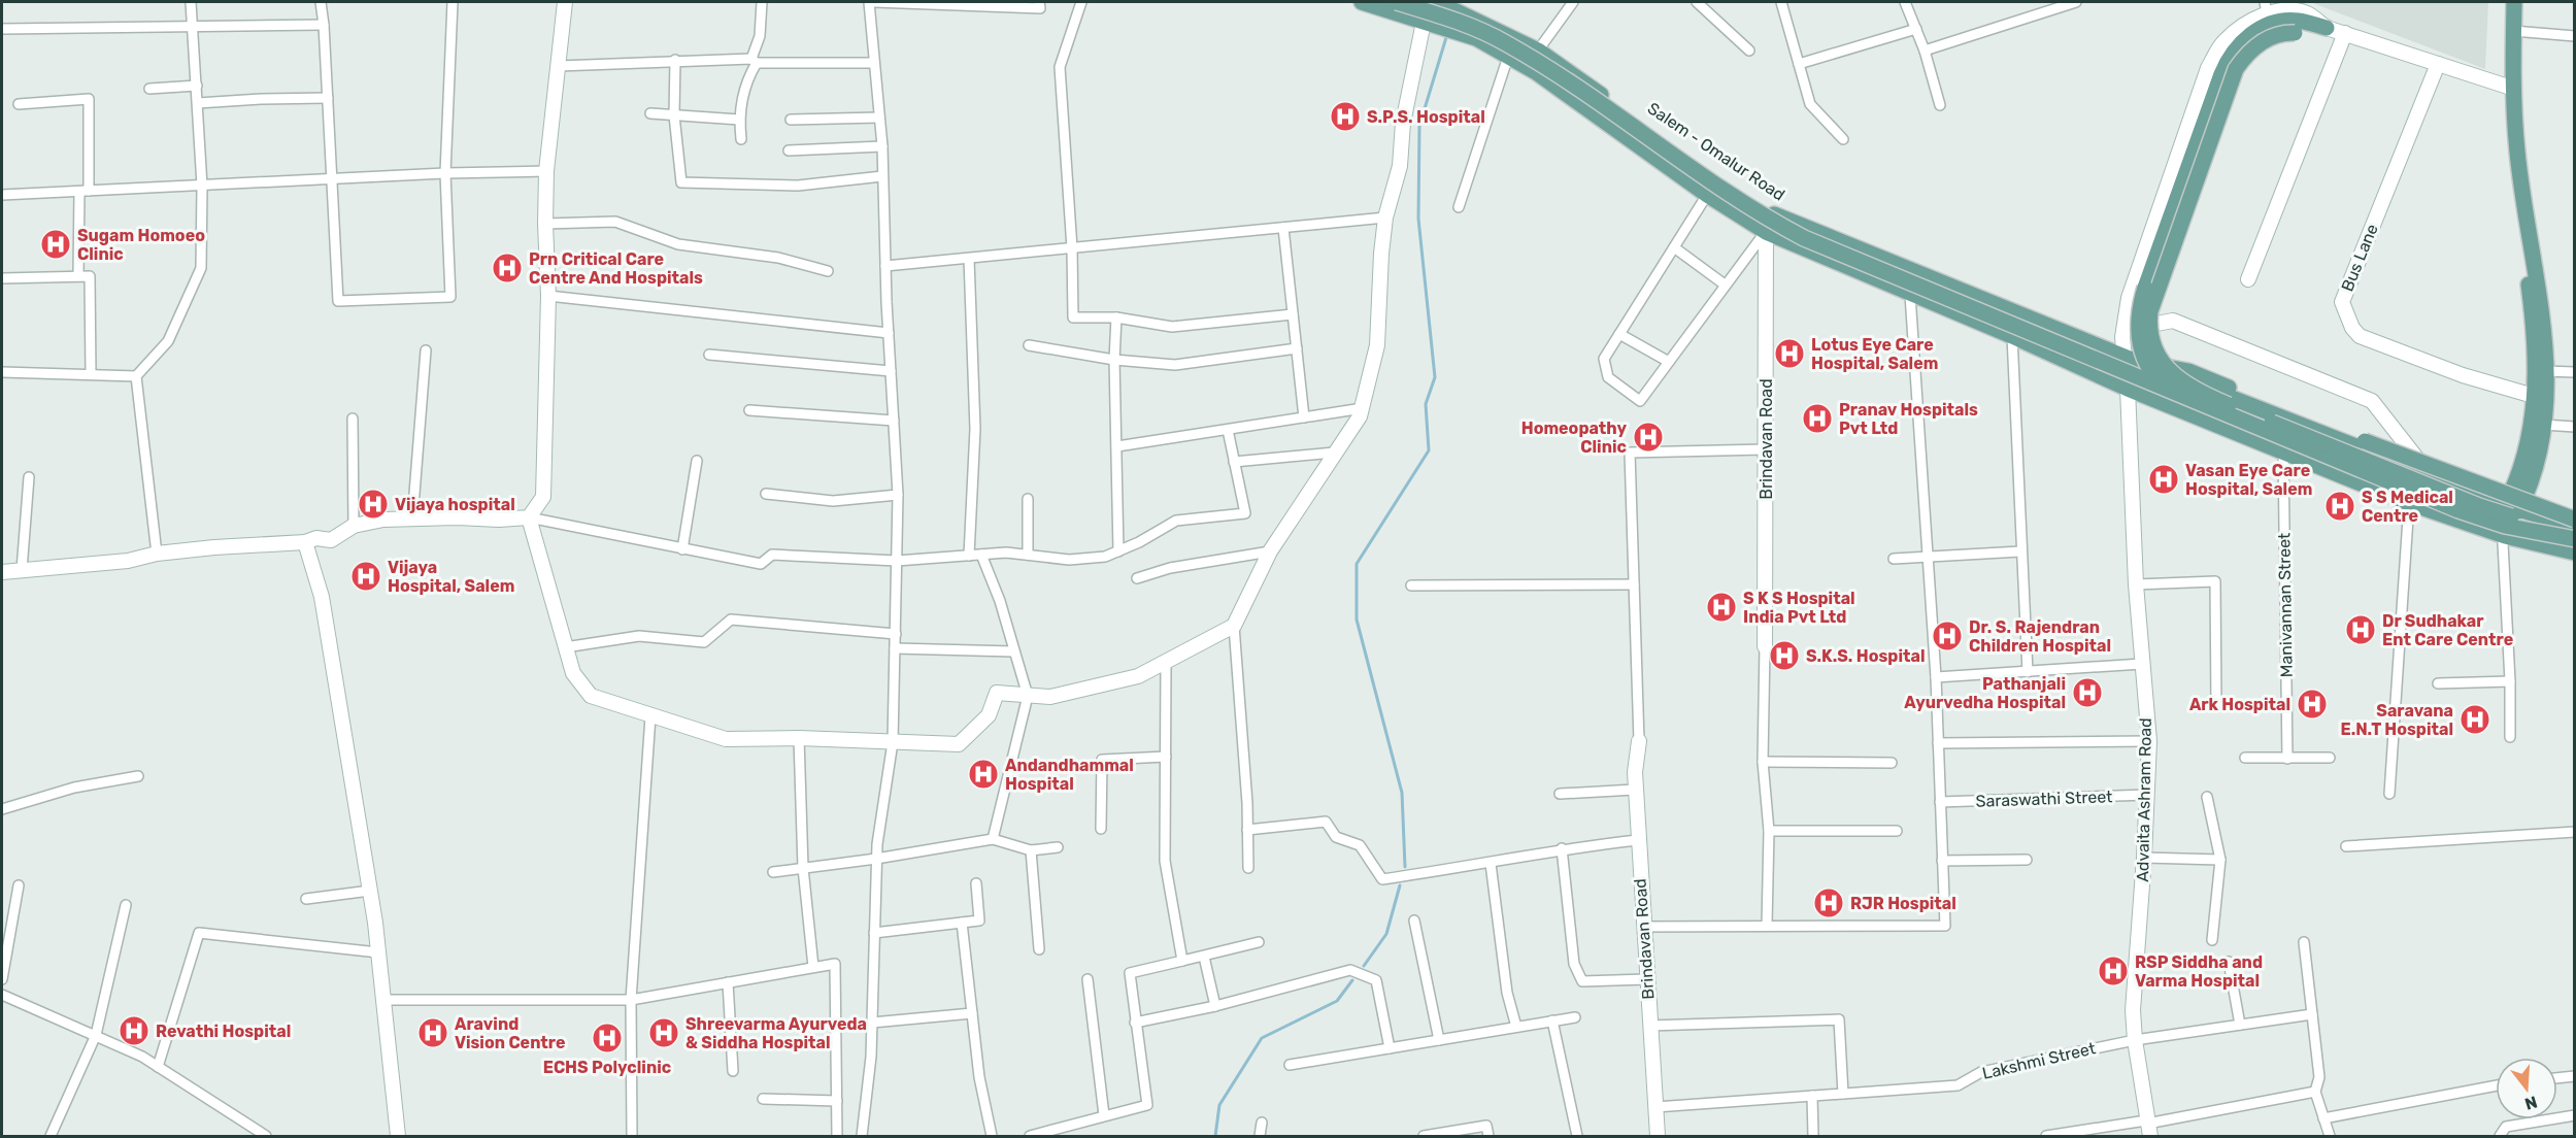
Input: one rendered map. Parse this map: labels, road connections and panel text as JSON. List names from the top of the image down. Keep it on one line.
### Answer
{"streets":{"main road":["Salem - Omalur Road"],"street":["Bus Lane","Brindavan Road","Manivannan Street","Saraswathi Street","Advaita Ashram Road","Lakshmi Street"]},"crossings":[["Salem - Omalur Road","Advaita Ashram Road"],["Brindavan Road","Lakshmi Street"],["Saraswathi Street","Advaita Ashram Road"],["Advaita Ashram Road","Lakshmi Street"]],"places":{"hospital":["S.P.S. Hospital","Sugam Homoeo Clinic","Prn Critical Care Centre And Hospitals","Lotus Eye Care Hospital, Salem","Pranav Hospitals Pvt Ltd","Homeopathy Clinic","Vasan Eye Care Hospital, Salem","Vijaya hospital","S S Medical Centre","Vijaya Hospital, Salem","S K S Hospital India Pvt Ltd","Dr Sudhakar Ent Care Centre","Dr. S. Rajendran Children Hospital","S.K.S. Hospital","Pathanjali Ayurvedha Hospital","Ark Hospital","Saravana E.N.T Hospital","Andandhammal Hospital","RJR Hospital","RSP Siddha and Varma Hospital","Revathi Hospital","Aravind Vision Centre","Shreevarma Ayurveda & Siddha Hospital","ECHS Polyclinic"]},"north":"bottom"}
